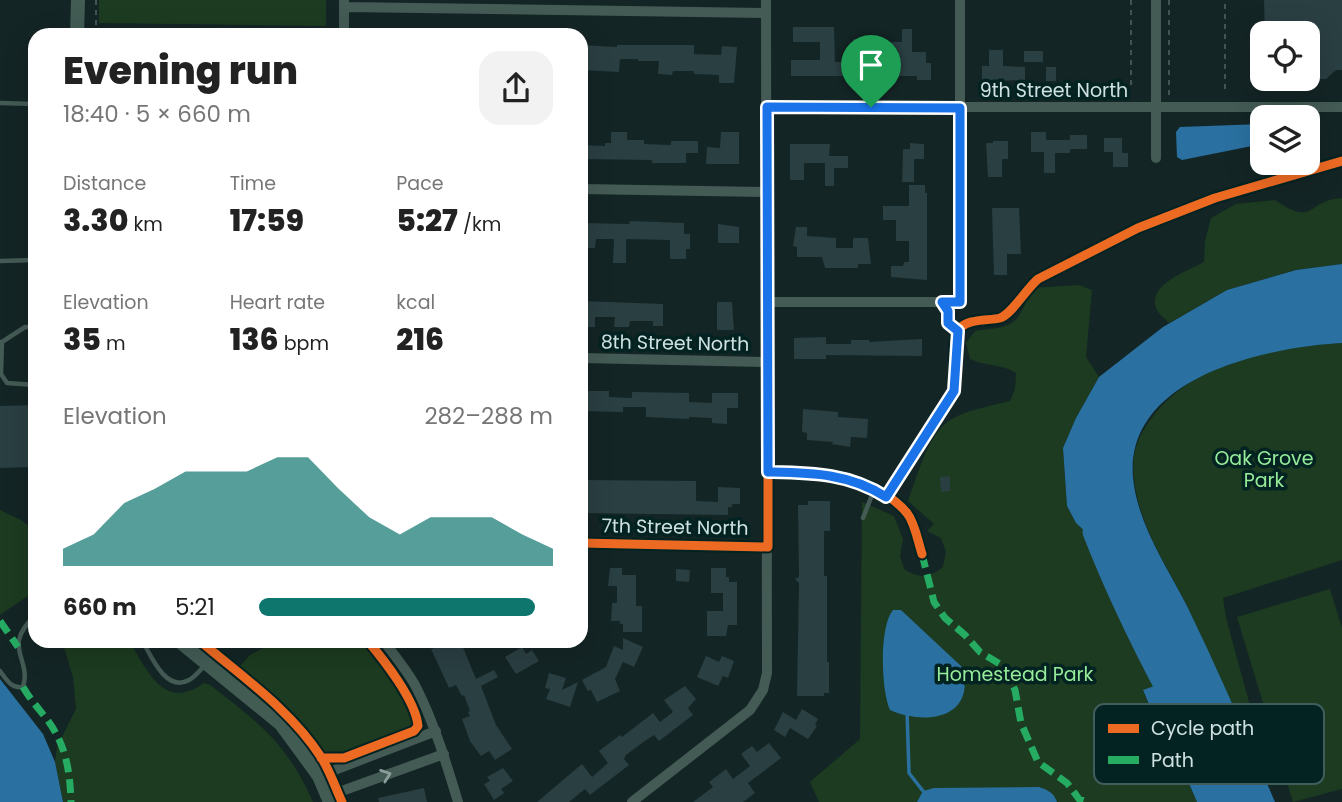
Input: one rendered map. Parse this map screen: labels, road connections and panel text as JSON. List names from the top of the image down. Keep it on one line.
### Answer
{"streets":{"street":["9th Street North","8th Street North","7th Street North"]},"parks":["Oak Grove Park","Homestead Park"],"legend":["Cycle path","Path"],"page":{"heading":["Evening run","18:40 · 5 × 660 m"],"stats":[["Distance","3.30 km"],["Time","17:59"],["Pace","5:27 /km"],["Elevation","35 m"],["Heart rate","136 bpm"],["kcal","216"]],"chart":["Elevation","282–288 m"],"list":[{"name":"660 m","note":"5:21"}]}}
